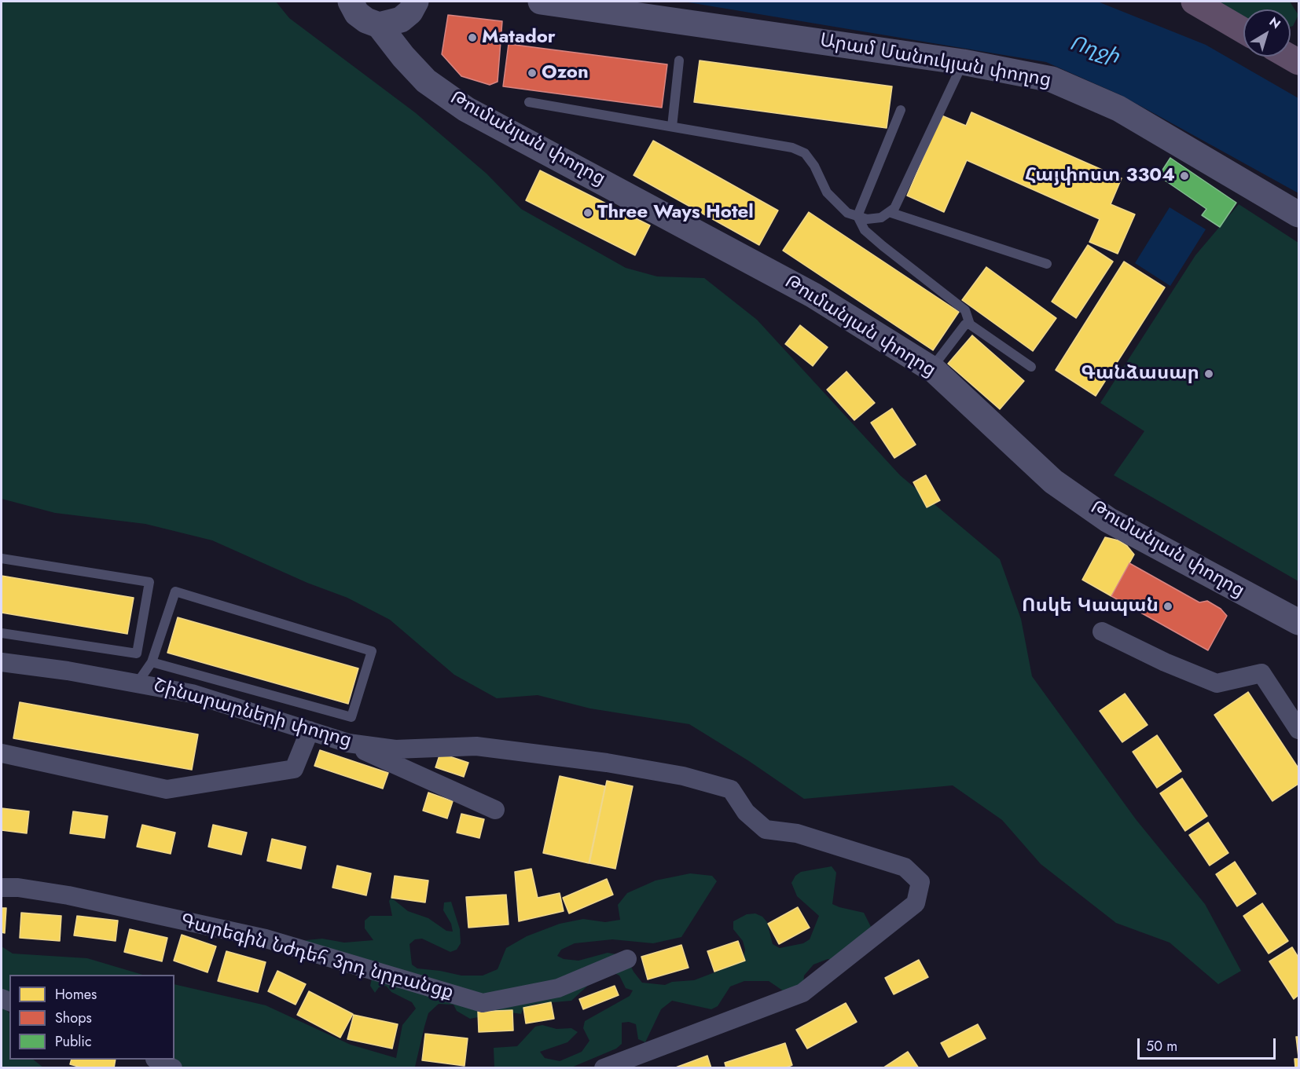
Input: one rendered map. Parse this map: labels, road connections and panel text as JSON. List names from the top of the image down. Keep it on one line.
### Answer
{"streets":{"street":["Արամ Մանուկյան փողոց","Թումանյան փողոց","Շինարարների փողոց","Գարեգին Նժդեհ 3րդ նրբանցք"]},"water":["Ողջի"],"places":["Matador","Ozon","Հայփոստ 3304","Three Ways Hotel","Գանձասար","Ոսկե Կապան"],"legend":["Homes","Shops","Public"],"scale_bar":"50 m","north":"top right"}
